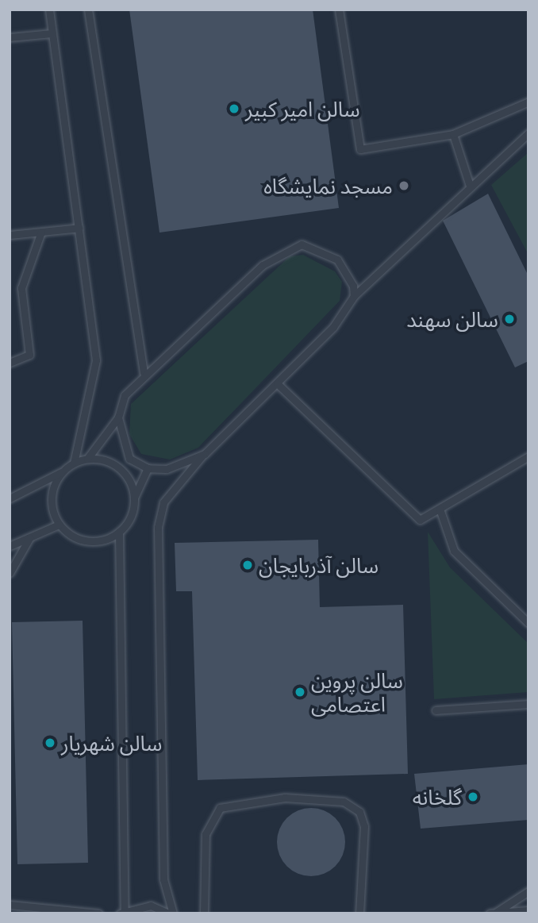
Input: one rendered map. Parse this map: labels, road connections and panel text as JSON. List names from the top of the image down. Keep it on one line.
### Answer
{"places":["سالن امیر کبیر","مسجد نمایشگاه","سالن سهند","سالن آذربایجان","سالن پروین اعتصامی","سالن شهریار","گلخانه"]}
